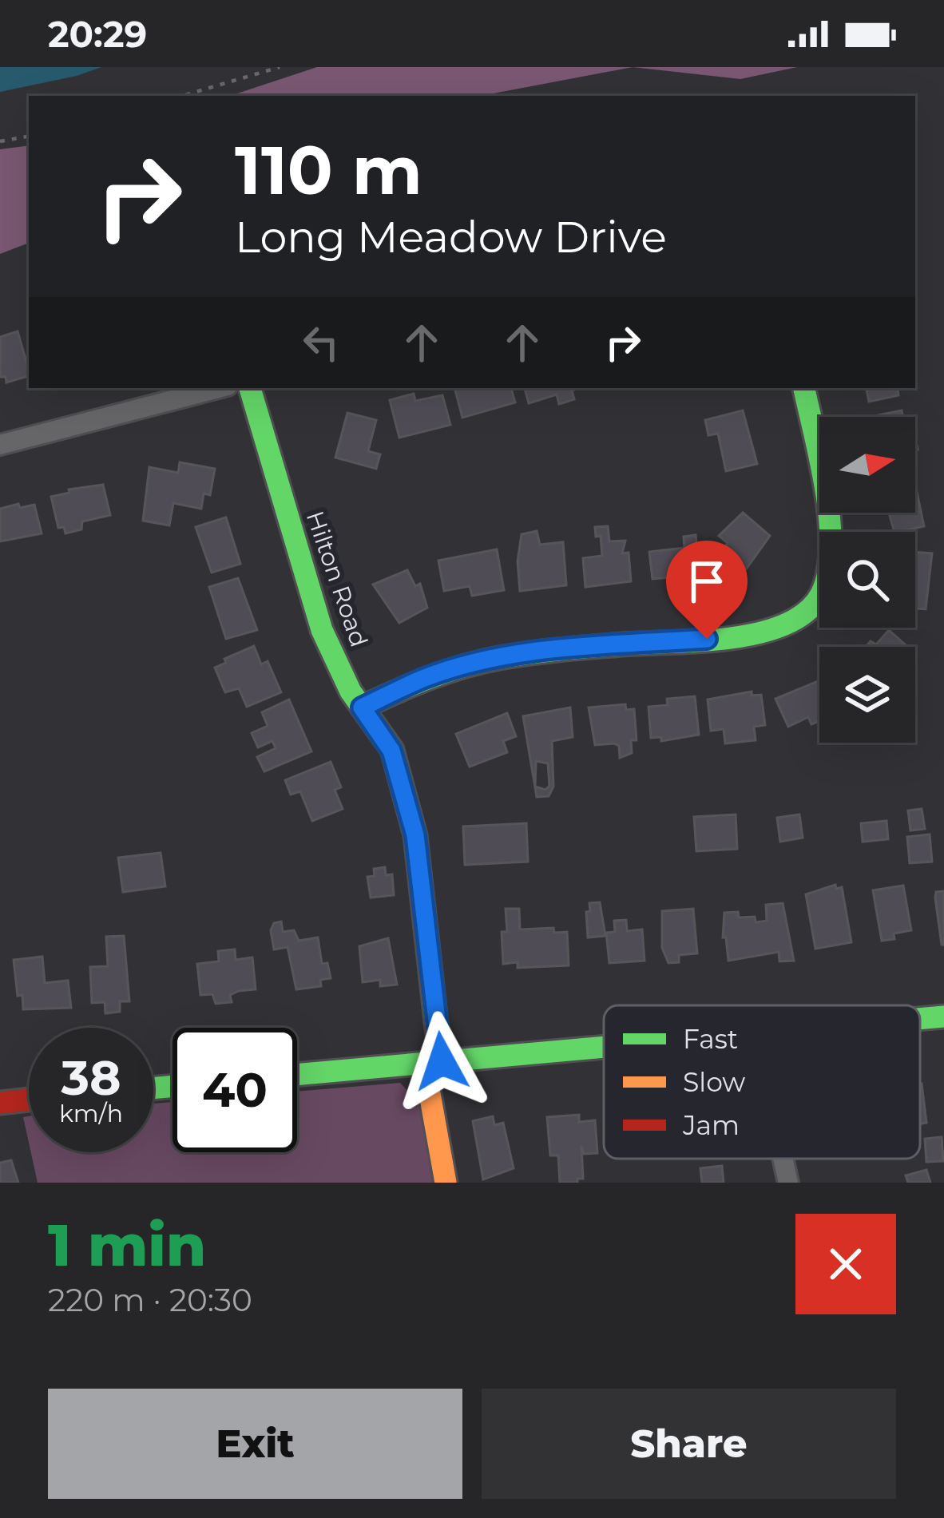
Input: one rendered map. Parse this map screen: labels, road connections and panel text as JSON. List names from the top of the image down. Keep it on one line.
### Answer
{"streets":{"street":["Hilton Road"]},"legend":["Fast","Slow","Jam"],"north":"right","page":{"status":"20:29","turn":["110 m","Long Meadow Drive"],"speed":"38 km/h","limit":"40","heading":["1 min","220 m · 20:30"],"buttons":["Exit","Share"]}}
